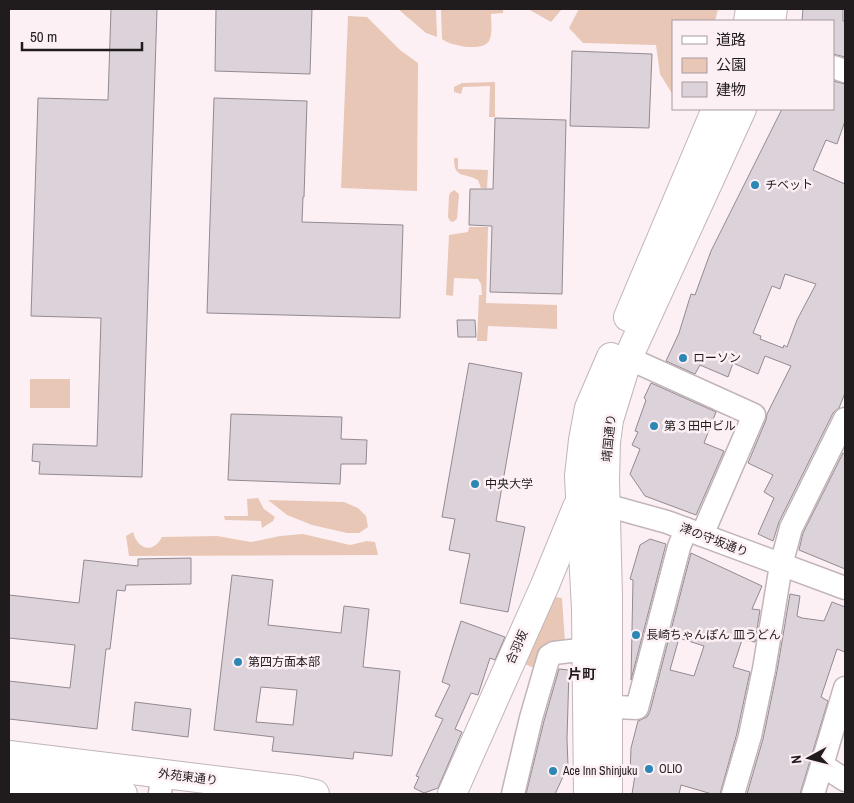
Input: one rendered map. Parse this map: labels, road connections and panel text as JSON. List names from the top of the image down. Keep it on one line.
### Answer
{"streets":{"main road":["靖国通り","合羽坂","外苑東通り"],"street":["津の守坂通り"]},"crossings":[["靖国通り","津の守坂通り"],["靖国通り","合羽坂"],["津の守坂通り","合羽坂"]],"districts":["片町"],"places":["チベット","ローソン","第３田中ビル","中央大学","長崎ちゃんぽん 皿うどん","第四方面本部","OLIO","Ace Inn Shinjuku"],"legend":["道路","公園","建物"],"scale_bar":"50 m","north":"left"}
